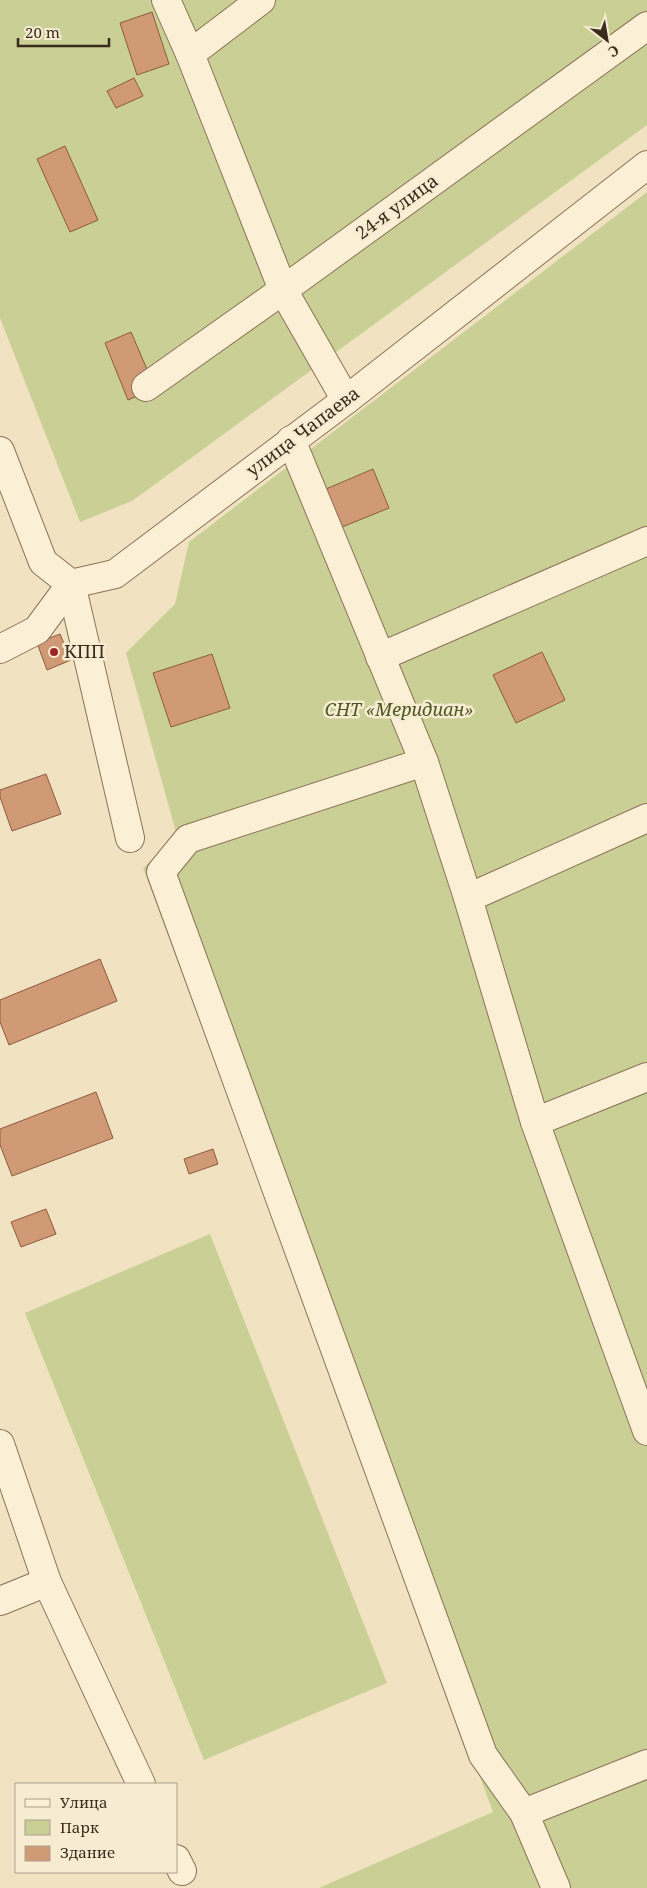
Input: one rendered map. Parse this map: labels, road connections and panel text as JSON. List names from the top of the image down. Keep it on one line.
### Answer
{"streets":{"street":["24-я улица","улица Чапаева"]},"parks":["СНТ «Меридиан»"],"places":["КПП"],"legend":["Улица","Парк","Здание"],"scale_bar":"20 m","north":"bottom right"}
